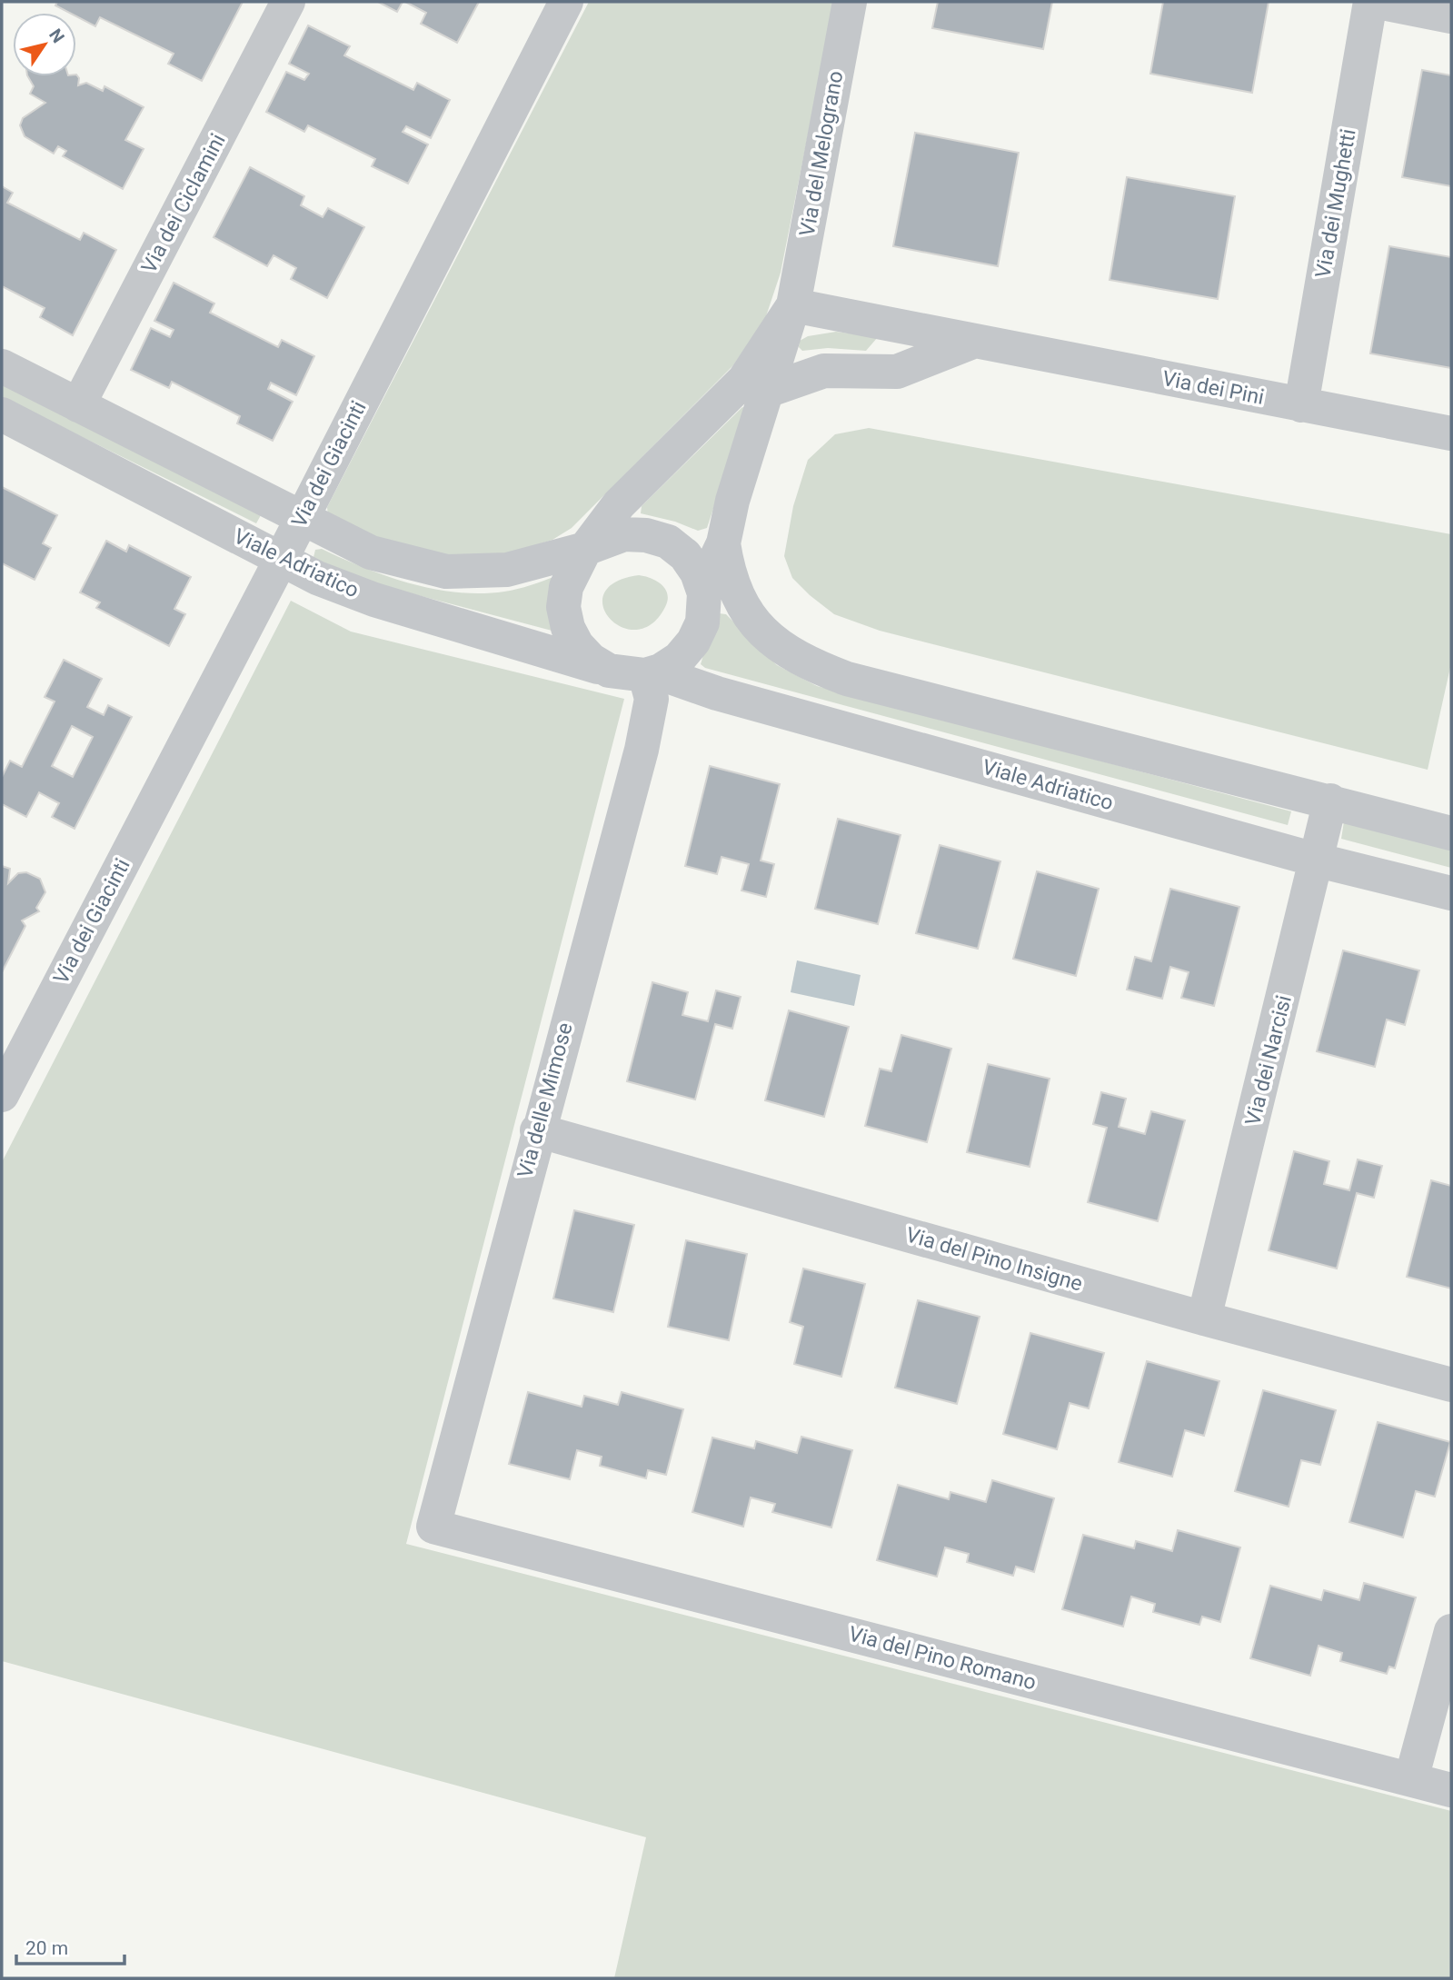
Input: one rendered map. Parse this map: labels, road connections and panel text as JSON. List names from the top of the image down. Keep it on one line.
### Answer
{"streets":{"street":["Via del Melograno","Via dei Ciclamini","Via dei Mughetti","Via dei Pini","Via dei Giacinti","Viale Adriatico","Via dei Narcisi","Via delle Mimose","Via del Pino Insigne","Via del Pino Romano"]},"crossings":[["Via del Melograno","Via dei Pini"],["Via del Melograno","Viale Adriatico"],["Via del Melograno","Via delle Mimose"],["Via dei Ciclamini","Viale Adriatico"],["Via dei Mughetti","Via dei Pini"],["Via dei Giacinti","Viale Adriatico"],["Viale Adriatico","Via dei Narcisi"],["Viale Adriatico","Via delle Mimose"],["Via dei Narcisi","Via del Pino Insigne"],["Via delle Mimose","Via del Pino Insigne"],["Via delle Mimose","Via del Pino Romano"]],"scale_bar":"20 m","north":"top right"}
